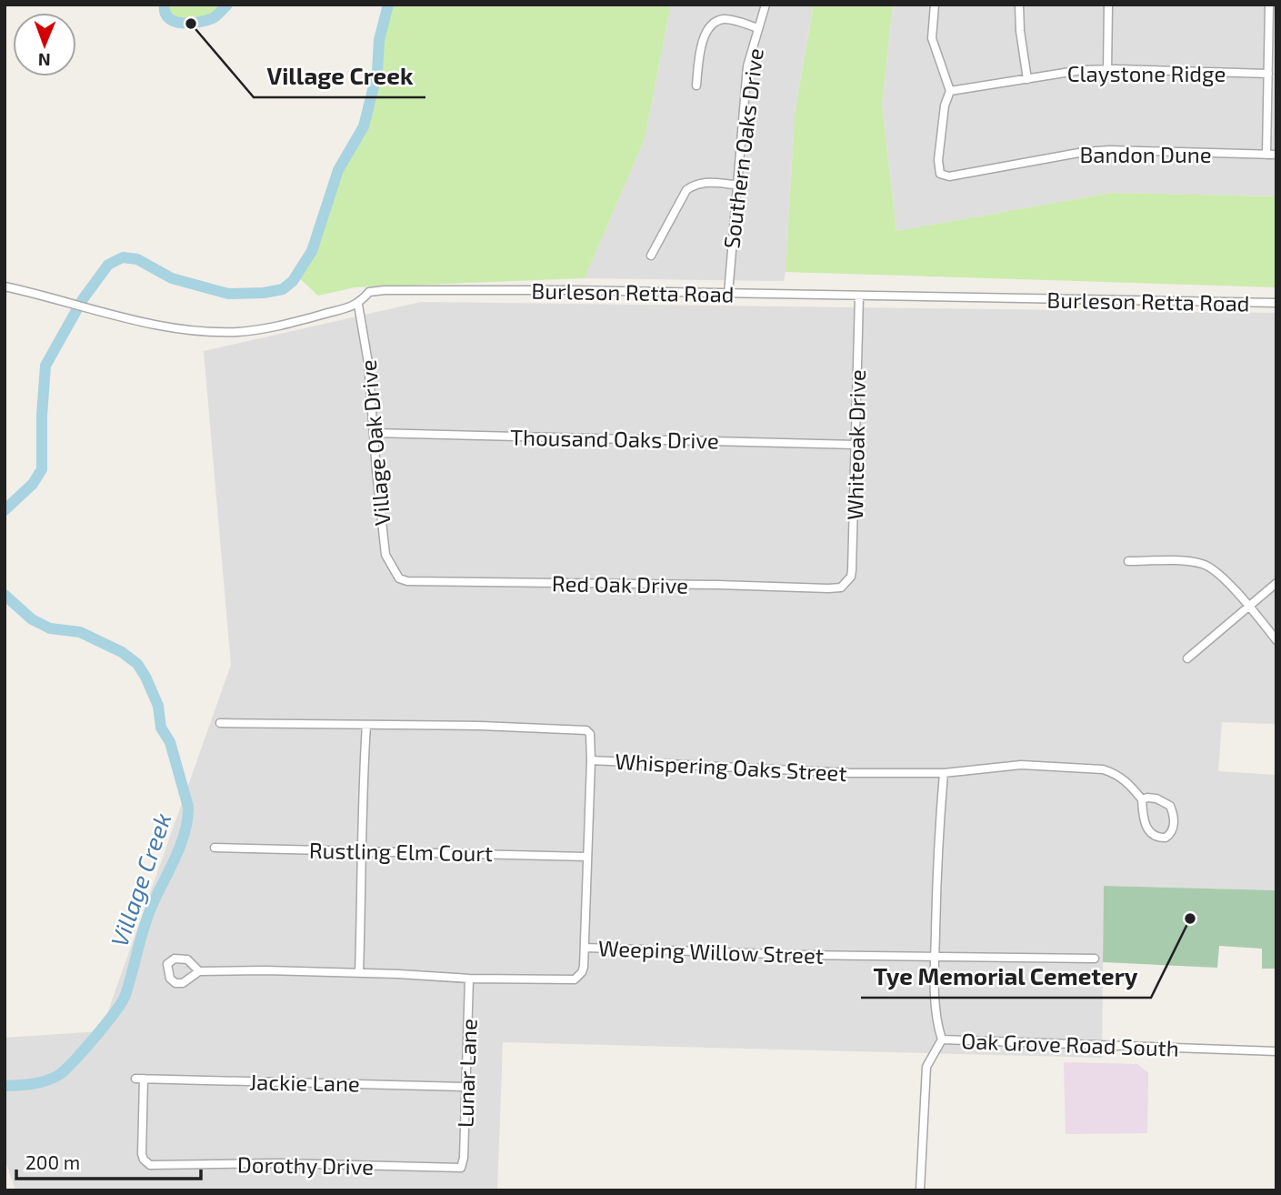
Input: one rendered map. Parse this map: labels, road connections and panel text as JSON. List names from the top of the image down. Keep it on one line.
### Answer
{"streets":{"street":["Claystone Ridge","Southern Oaks Drive","Bandon Dune","Burleson Retta Road","Thousand Oaks Drive","Village Oak Drive","Whiteoak Drive","Red Oak Drive","Whispering Oaks Street","Rustling Elm Court","Weeping Willow Street","Oak Grove Road South","Lunar Lane","Jackie Lane","Dorothy Drive"]},"crossings":[["Claystone Ridge","Bandon Dune"],["Southern Oaks Drive","Burleson Retta Road"],["Burleson Retta Road","Village Oak Drive"],["Burleson Retta Road","Whiteoak Drive"],["Thousand Oaks Drive","Village Oak Drive"],["Thousand Oaks Drive","Whiteoak Drive"],["Village Oak Drive","Red Oak Drive"],["Whiteoak Drive","Red Oak Drive"],["Weeping Willow Street","Lunar Lane"],["Lunar Lane","Jackie Lane"],["Lunar Lane","Dorothy Drive"],["Jackie Lane","Dorothy Drive"]],"water":["Village Creek"],"places":["Village Creek","Tye Memorial Cemetery"],"scale_bar":"200 m","north":"bottom"}
